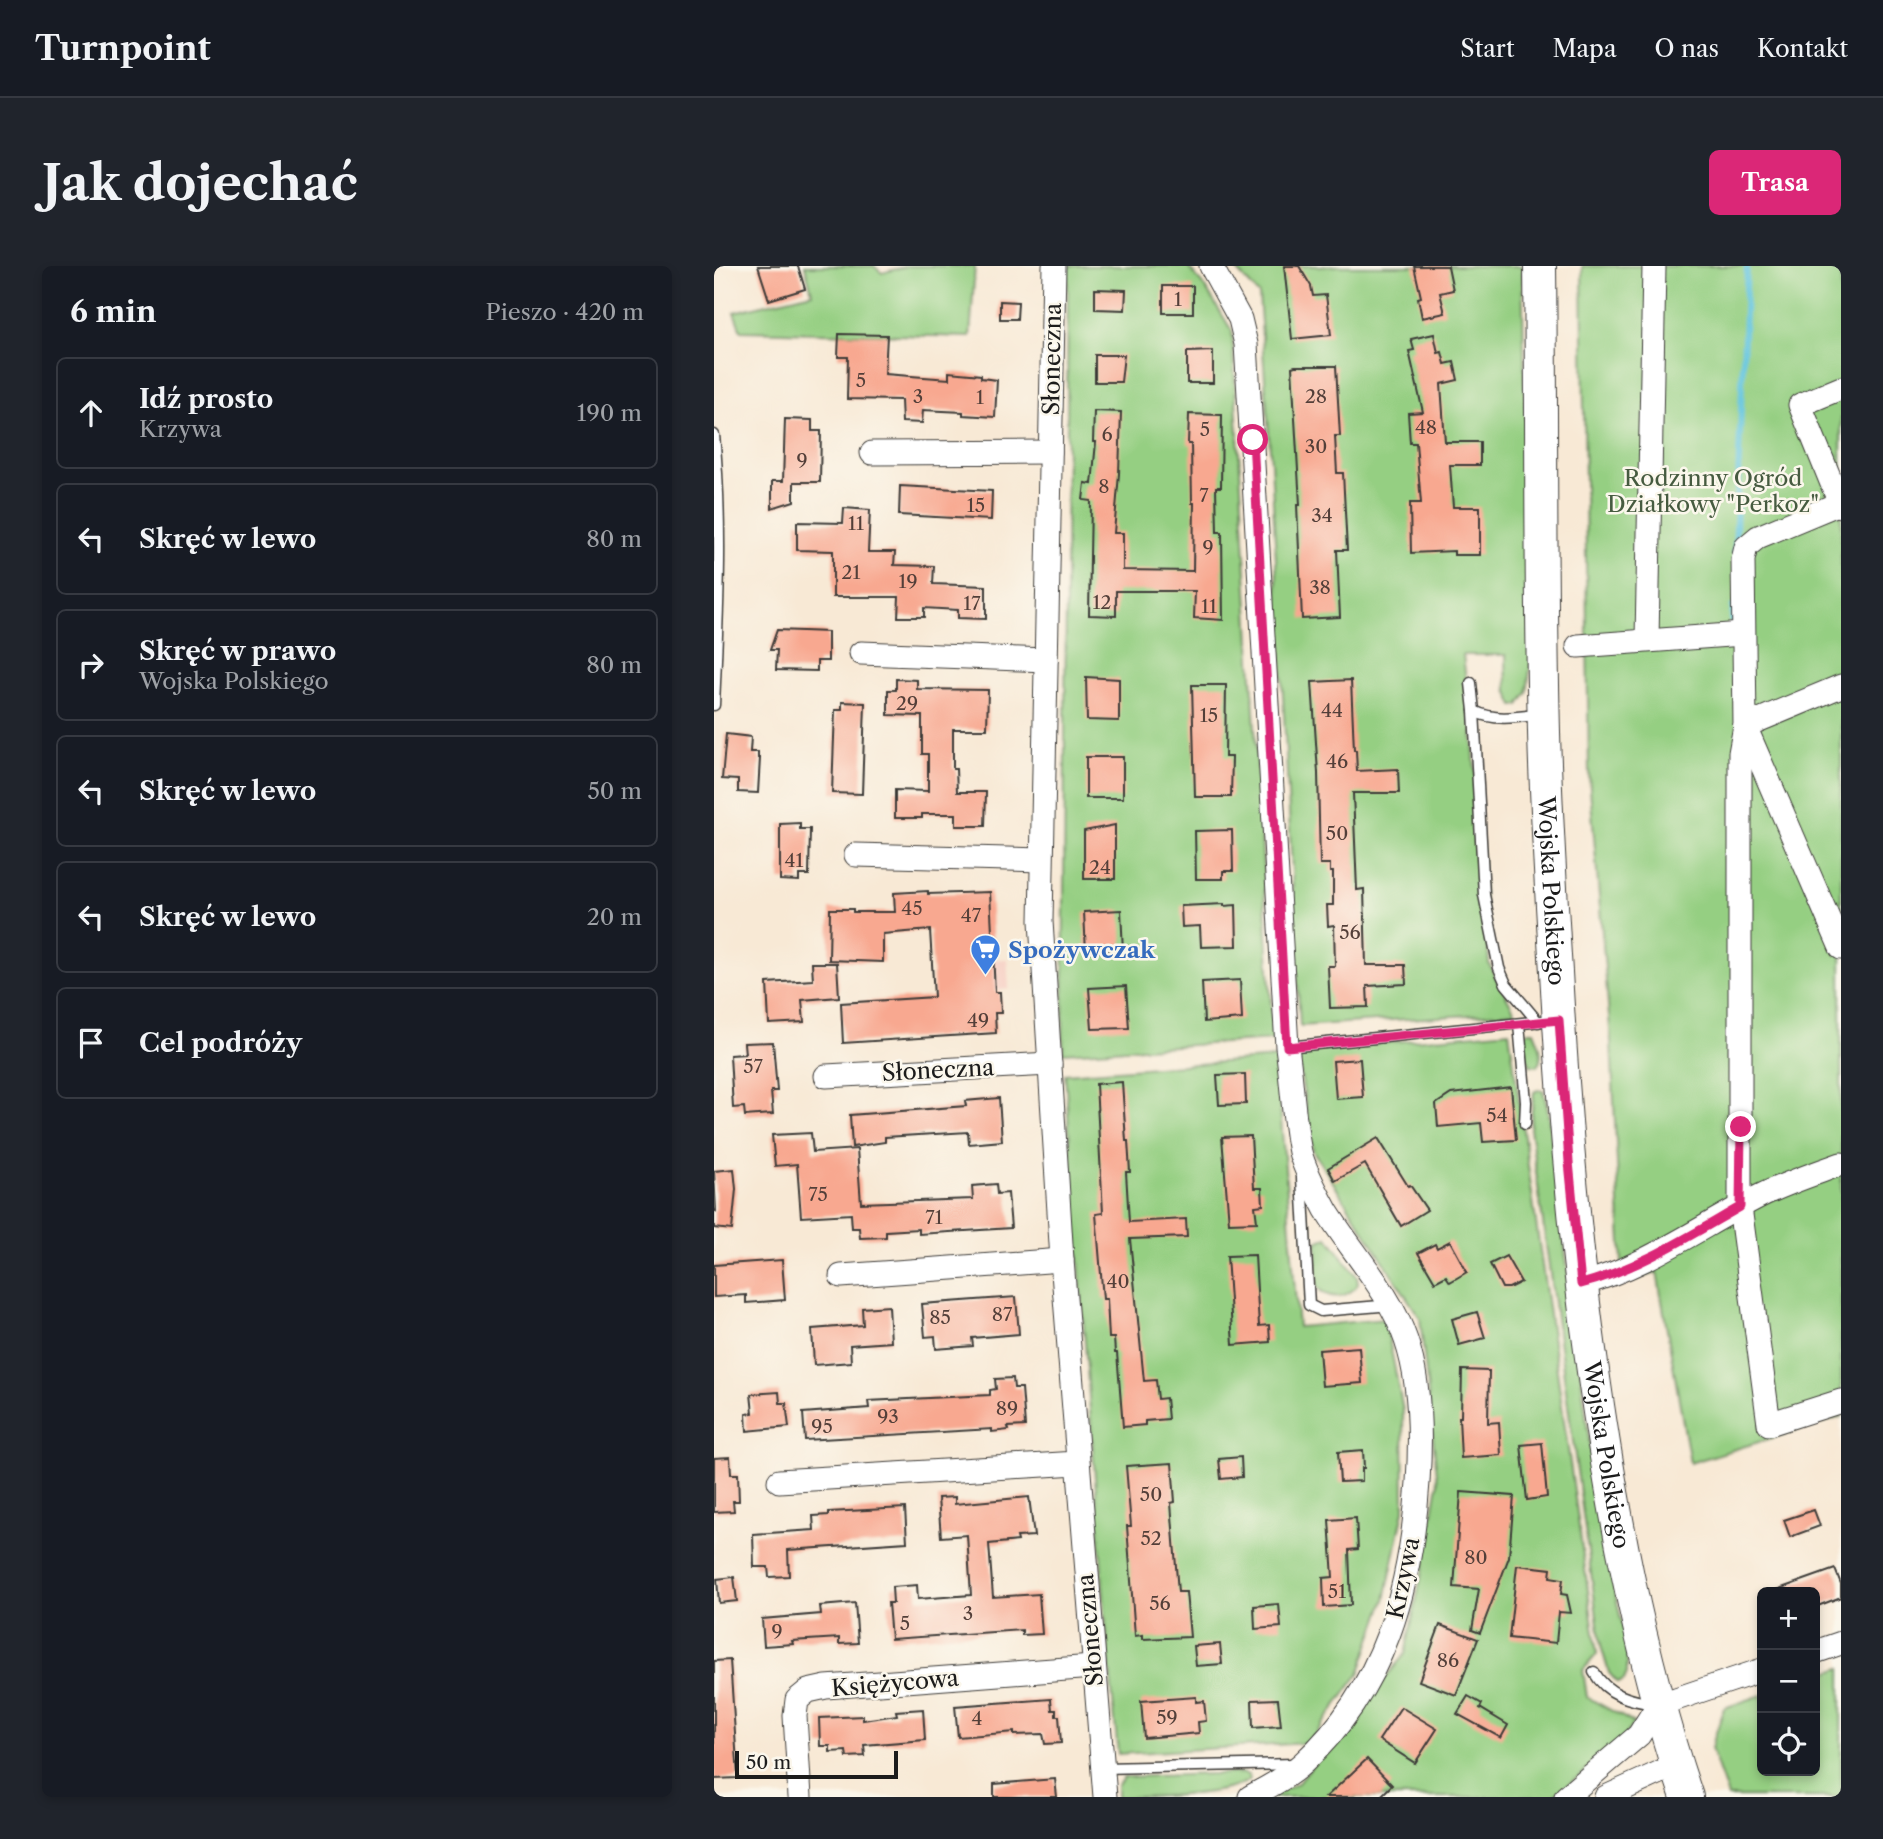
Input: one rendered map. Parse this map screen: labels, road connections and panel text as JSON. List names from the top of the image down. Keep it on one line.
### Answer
{"streets":{"street":["Słoneczna","Wojska Polskiego","Krzywa","Księżycowa"]},"crossings":[["Słoneczna","Księżycowa"]],"parks":["Rodzinny Ogród Działkowy \"Perkoz\""],"places":{"supermarket":["Spożywczak"]},"house_numbers":["1","5","3","28","1","48","5","6","30","9","8","7","15","34","11","9","21","19","38","12","17","11","29","44","15","46","50","41","24","45","47","56","49","57","54","75","71","40","87","85","89","93","95","50","52","80","51","56","3","5","9","86","59","4"],"scale_bar":"50 m","page":{"header":"Turnpoint","nav":["Start","Mapa","O nas","Kontakt"],"buttons":"Trasa","title":"Jak dojechać","heading":["6 min","Pieszo · 420 m"],"list":[["Idź prosto","Krzywa","190 m"],["Skręć w lewo","80 m"],["Skręć w prawo","Wojska Polskiego","80 m"],["Skręć w lewo","50 m"],["Skręć w lewo","20 m"],"Cel podróży"],"map_buttons":["+","−"],"scale":"50 m"}}
